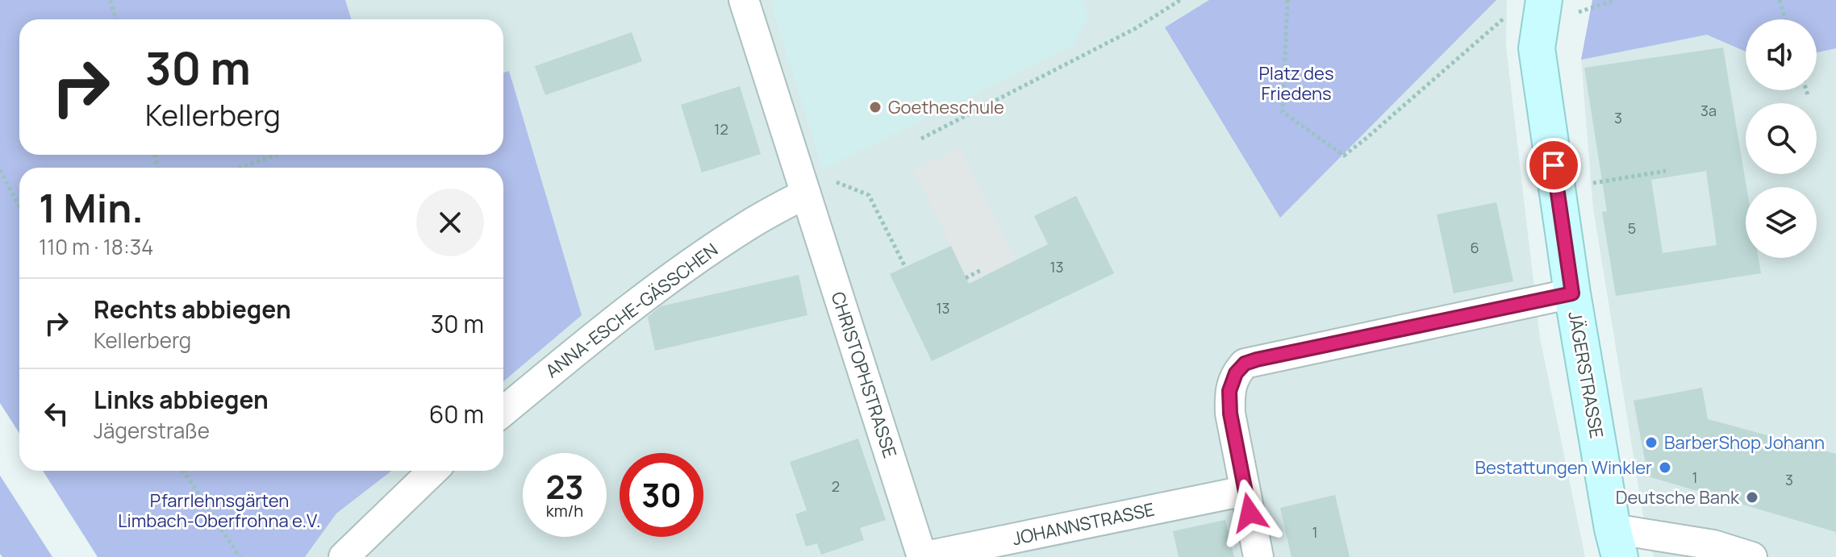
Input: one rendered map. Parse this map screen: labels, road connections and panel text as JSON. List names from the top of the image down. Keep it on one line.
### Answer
{"streets":{"main road":["JÄGERSTRASSE"],"street":["ANNA-ESCHE-GÄSSCHEN","CHRISTOPHSTRASSE","JOHANNSTRASSE"]},"crossings":[["ANNA-ESCHE-GÄSSCHEN","CHRISTOPHSTRASSE"],["CHRISTOPHSTRASSE","JOHANNSTRASSE"]],"parks":["Platz des Friedens","Pfarrlehnsgärten Limbach-Oberfrohna e.V."],"places":["Goetheschule","BarberShop Johann","Bestattungen Winkler","Deutsche Bank"],"house_numbers":["3a","3","12","5","6","13","13","1","3","2","1"],"page":{"turn":["30 m","Kellerberg"],"heading":["1 Min.","110 m · 18:34"],"list":[{"name":"Rechts abbiegen","note":"Kellerberg","value":"30 m"},{"name":"Links abbiegen","note":"Jägerstraße","value":"60 m"}],"speed":"23 km/h","limit":"30"}}
